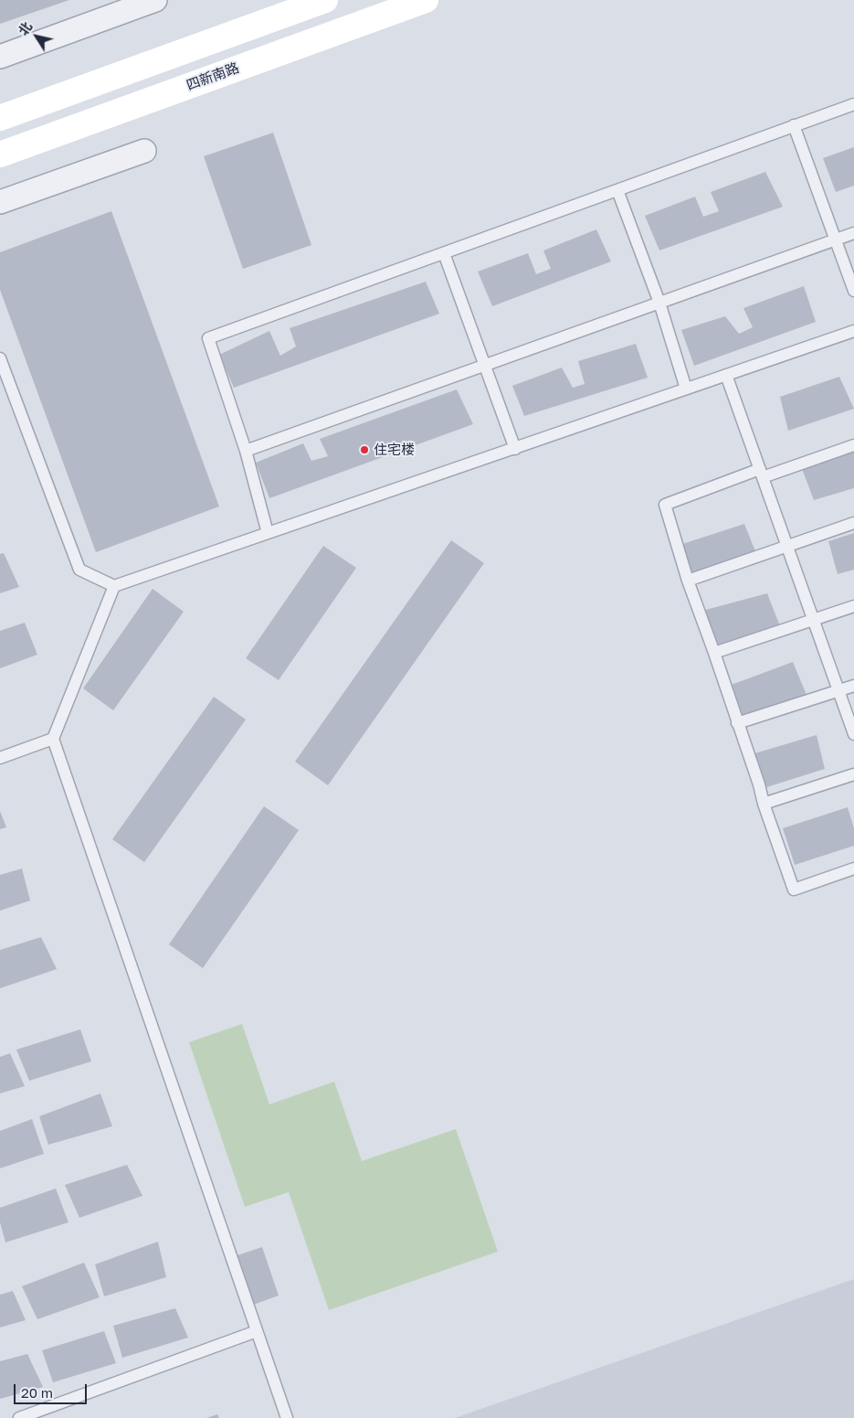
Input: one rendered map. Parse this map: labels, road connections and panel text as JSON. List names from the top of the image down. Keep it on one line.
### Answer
{"streets":{"main road":["四新南路"]},"places":["住宅楼"],"scale_bar":"20 m","north":"top left"}
